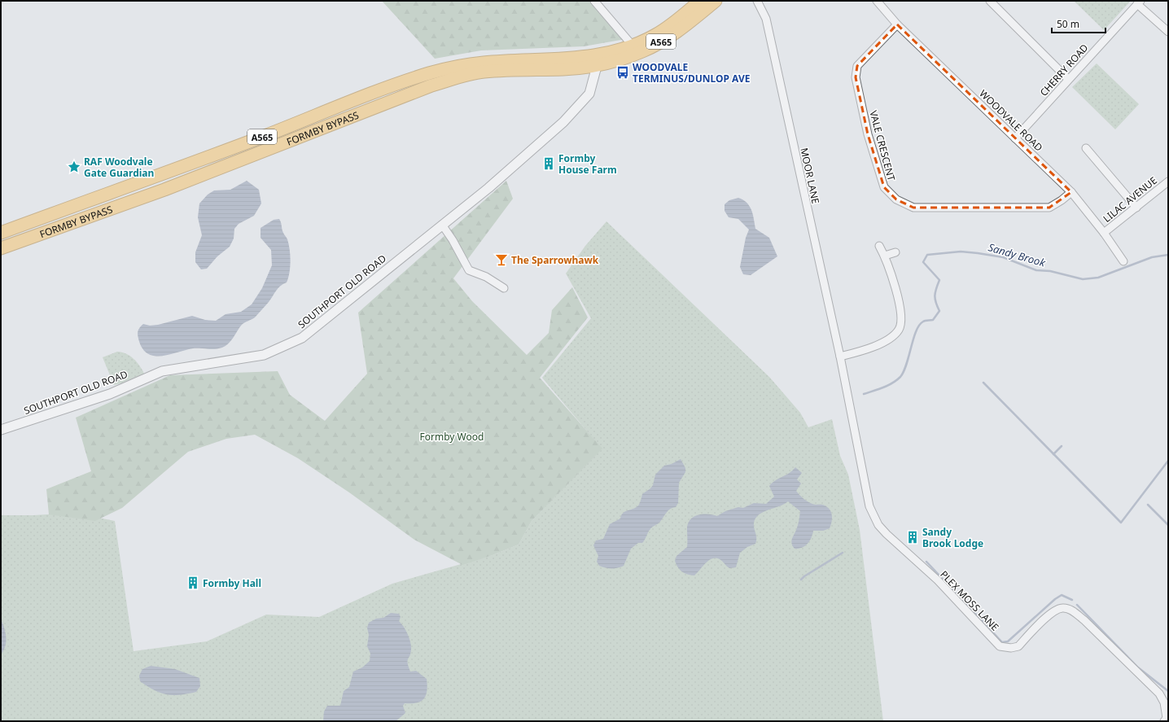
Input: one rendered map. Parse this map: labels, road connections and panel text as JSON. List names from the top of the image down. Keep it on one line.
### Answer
{"streets":{"highway":["A565","FORMBY BYPASS"],"street":["CHERRY ROAD","WOODVALE ROAD","VALE CRESCENT","MOOR LANE","LILAC AVENUE","SOUTHPORT OLD ROAD","PLEX MOSS LANE"]},"crossings":[["A565","FORMBY BYPASS"],["A565","SOUTHPORT OLD ROAD"],["CHERRY ROAD","WOODVALE ROAD"],["WOODVALE ROAD","VALE CRESCENT"],["WOODVALE ROAD","LILAC AVENUE"],["FORMBY BYPASS","SOUTHPORT OLD ROAD"],["MOOR LANE","PLEX MOSS LANE"]],"water":["Sandy Brook"],"parks":["Formby Wood"],"places":{"bus stop":["WOODVALE TERMINUS/DUNLOP AVE"],"building":["Formby House Farm","Sandy Brook Lodge","Formby Hall"],"place":["RAF Woodvale Gate Guardian"],"bar":["The Sparrowhawk"]},"scale_bar":"50 m"}
